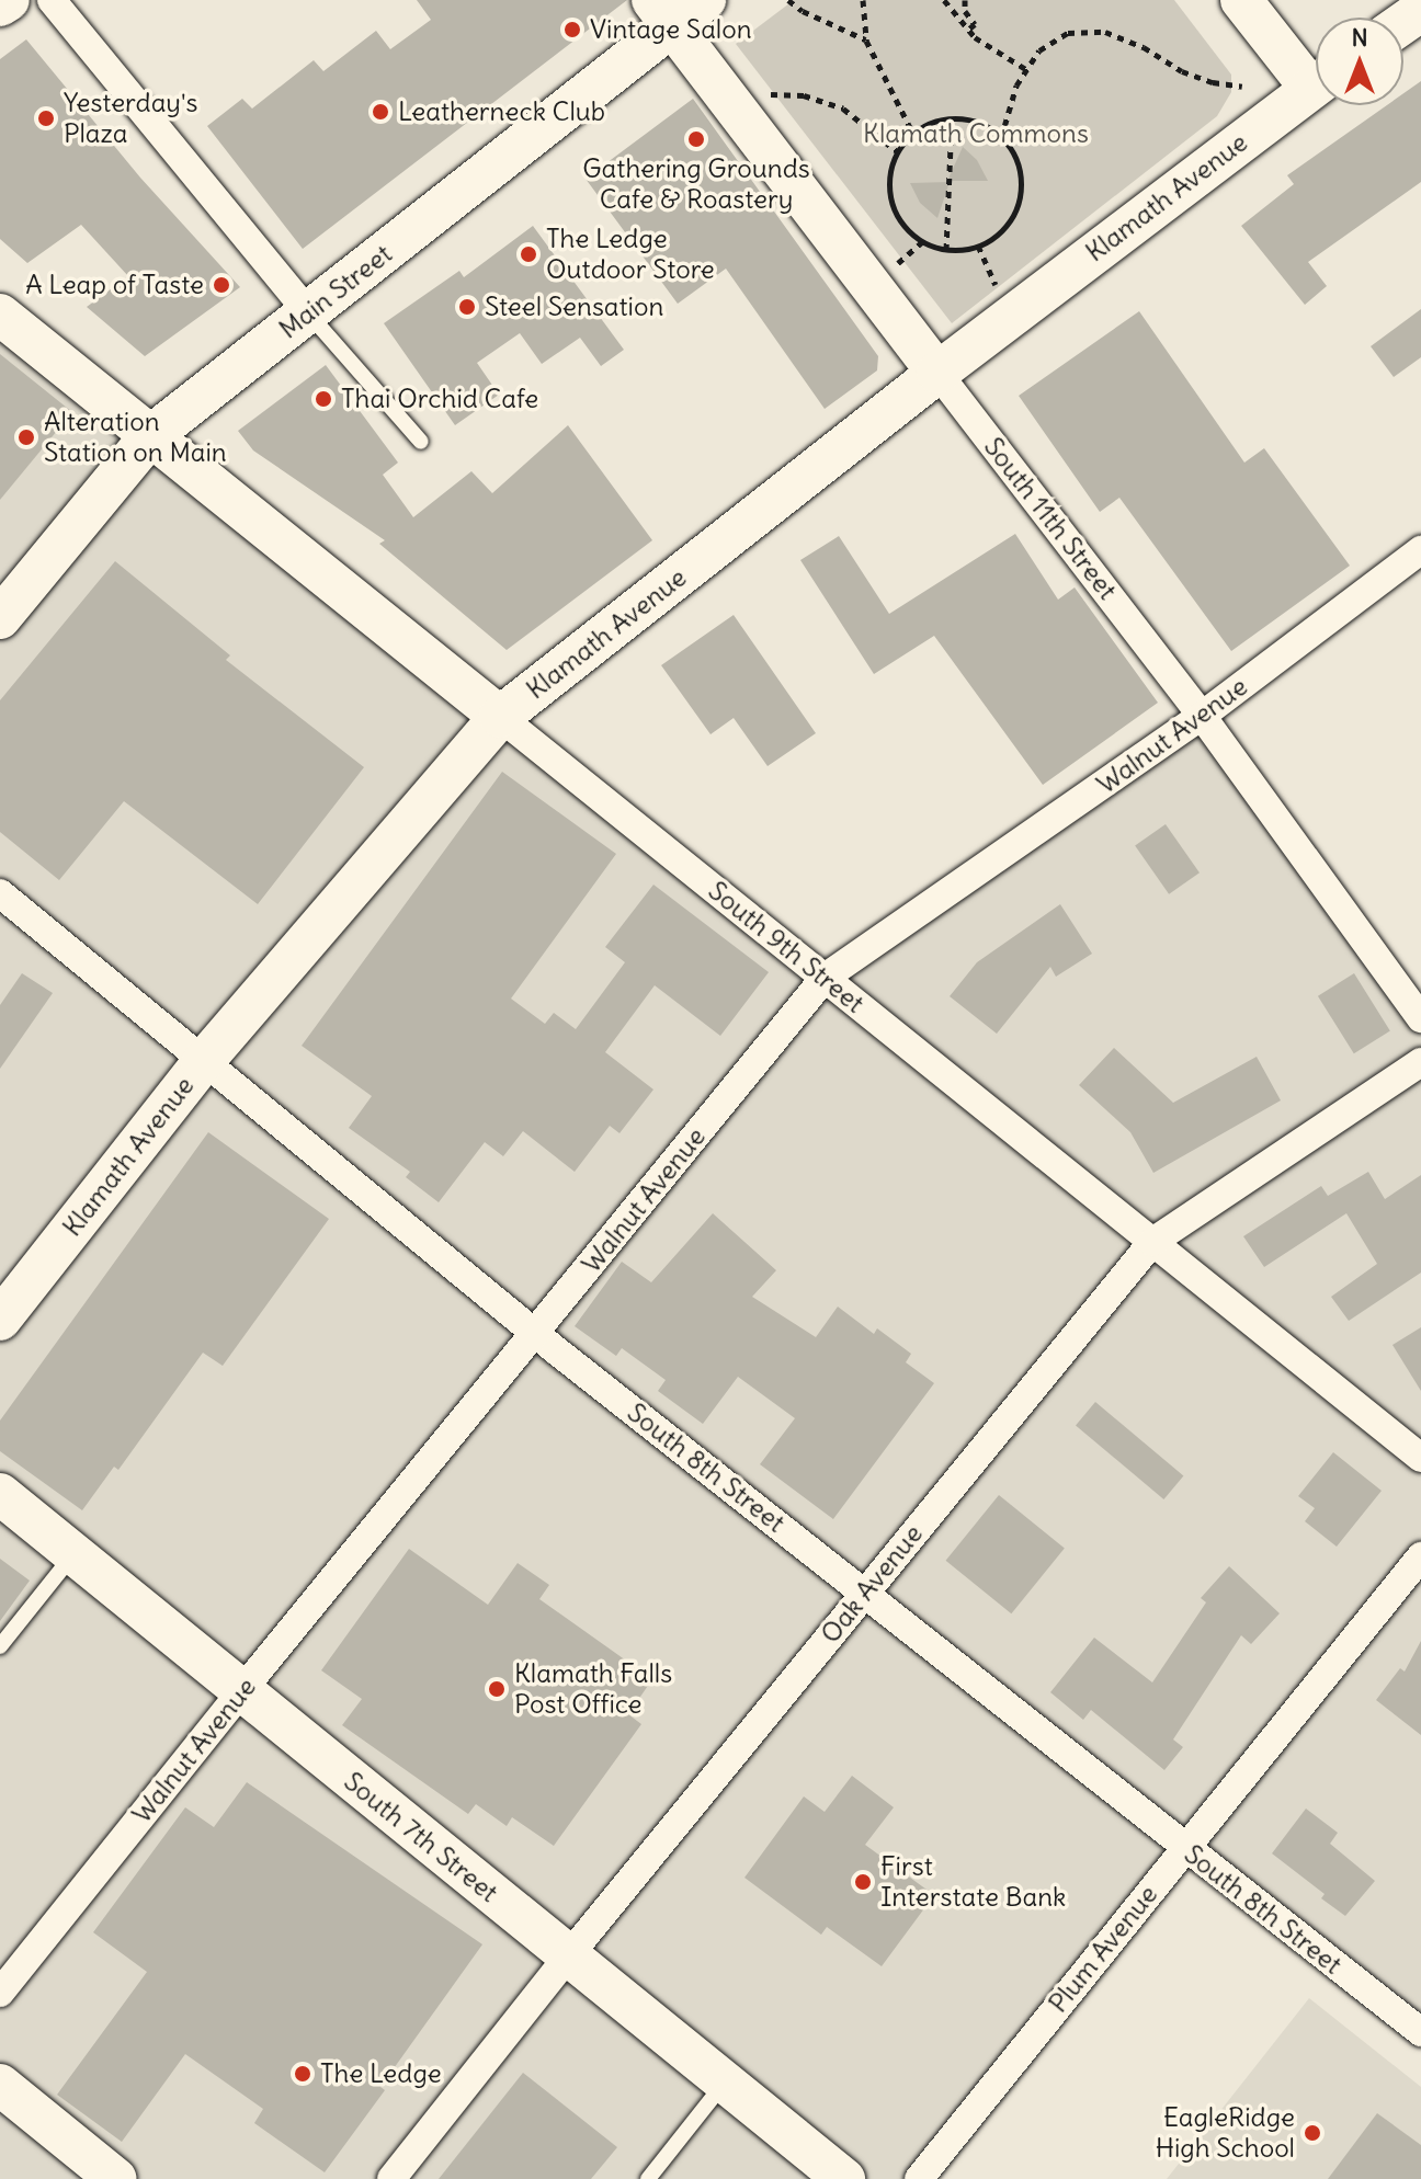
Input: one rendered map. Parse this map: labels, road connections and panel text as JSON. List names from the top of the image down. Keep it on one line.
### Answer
{"streets":{"street":["Klamath Avenue","Main Street","South 11th Street","Walnut Avenue","South 9th Street","South 8th Street","Oak Avenue","South 7th Street","Plum Avenue"]},"crossings":[["Klamath Avenue","South 11th Street"],["Klamath Avenue","South 9th Street"],["Klamath Avenue","South 8th Street"],["Main Street","South 11th Street"],["Main Street","South 9th Street"],["South 11th Street","Walnut Avenue"],["Walnut Avenue","South 9th Street"],["Walnut Avenue","South 8th Street"],["Walnut Avenue","South 7th Street"],["South 9th Street","Oak Avenue"],["South 8th Street","Oak Avenue"],["South 8th Street","Plum Avenue"],["Oak Avenue","South 7th Street"]],"parks":["Klamath Commons"],"places":["Vintage Salon","Leatherneck Club","Yesterday's Plaza","Gathering Grounds Cafe & Roastery","The Ledge Outdoor Store","A Leap of Taste","Steel Sensation","Thai Orchid Cafe","Alteration Station on Main","Klamath Falls Post Office","First Interstate Bank","The Ledge","EagleRidge High School"],"north":"top"}
